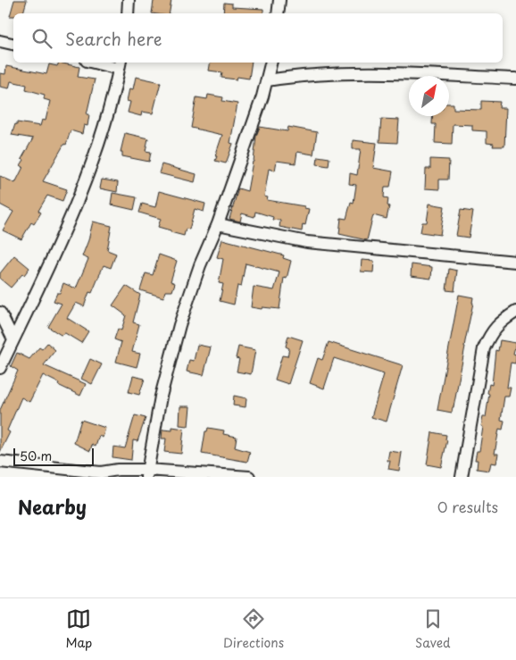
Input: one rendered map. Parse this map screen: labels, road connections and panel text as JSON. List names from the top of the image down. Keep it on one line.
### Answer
{"scale_bar":"50 m","north":"top right","page":{"search":"Search here","scale":"50 m","heading":["Nearby","0 results"],"nav":["Map","Directions","Saved"]}}
